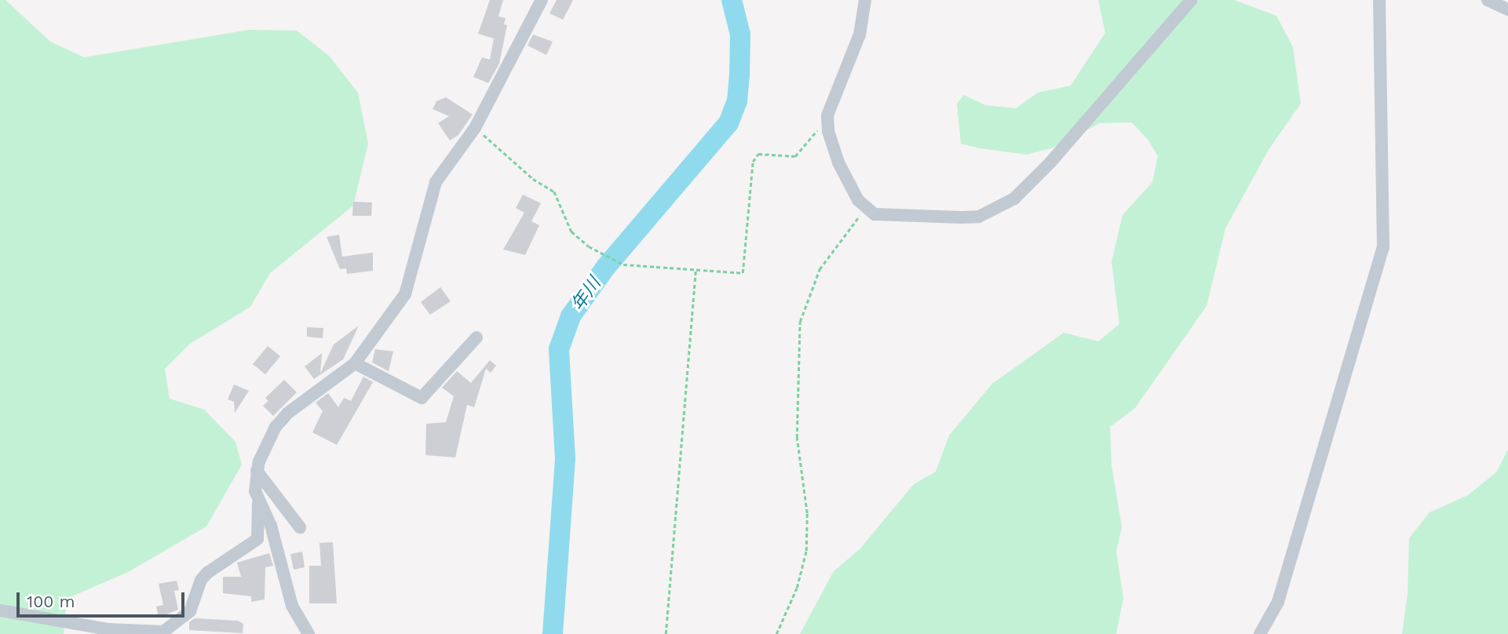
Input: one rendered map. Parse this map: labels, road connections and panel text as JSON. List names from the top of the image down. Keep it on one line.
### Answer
{"water":["年川"],"scale_bar":"100 m"}
